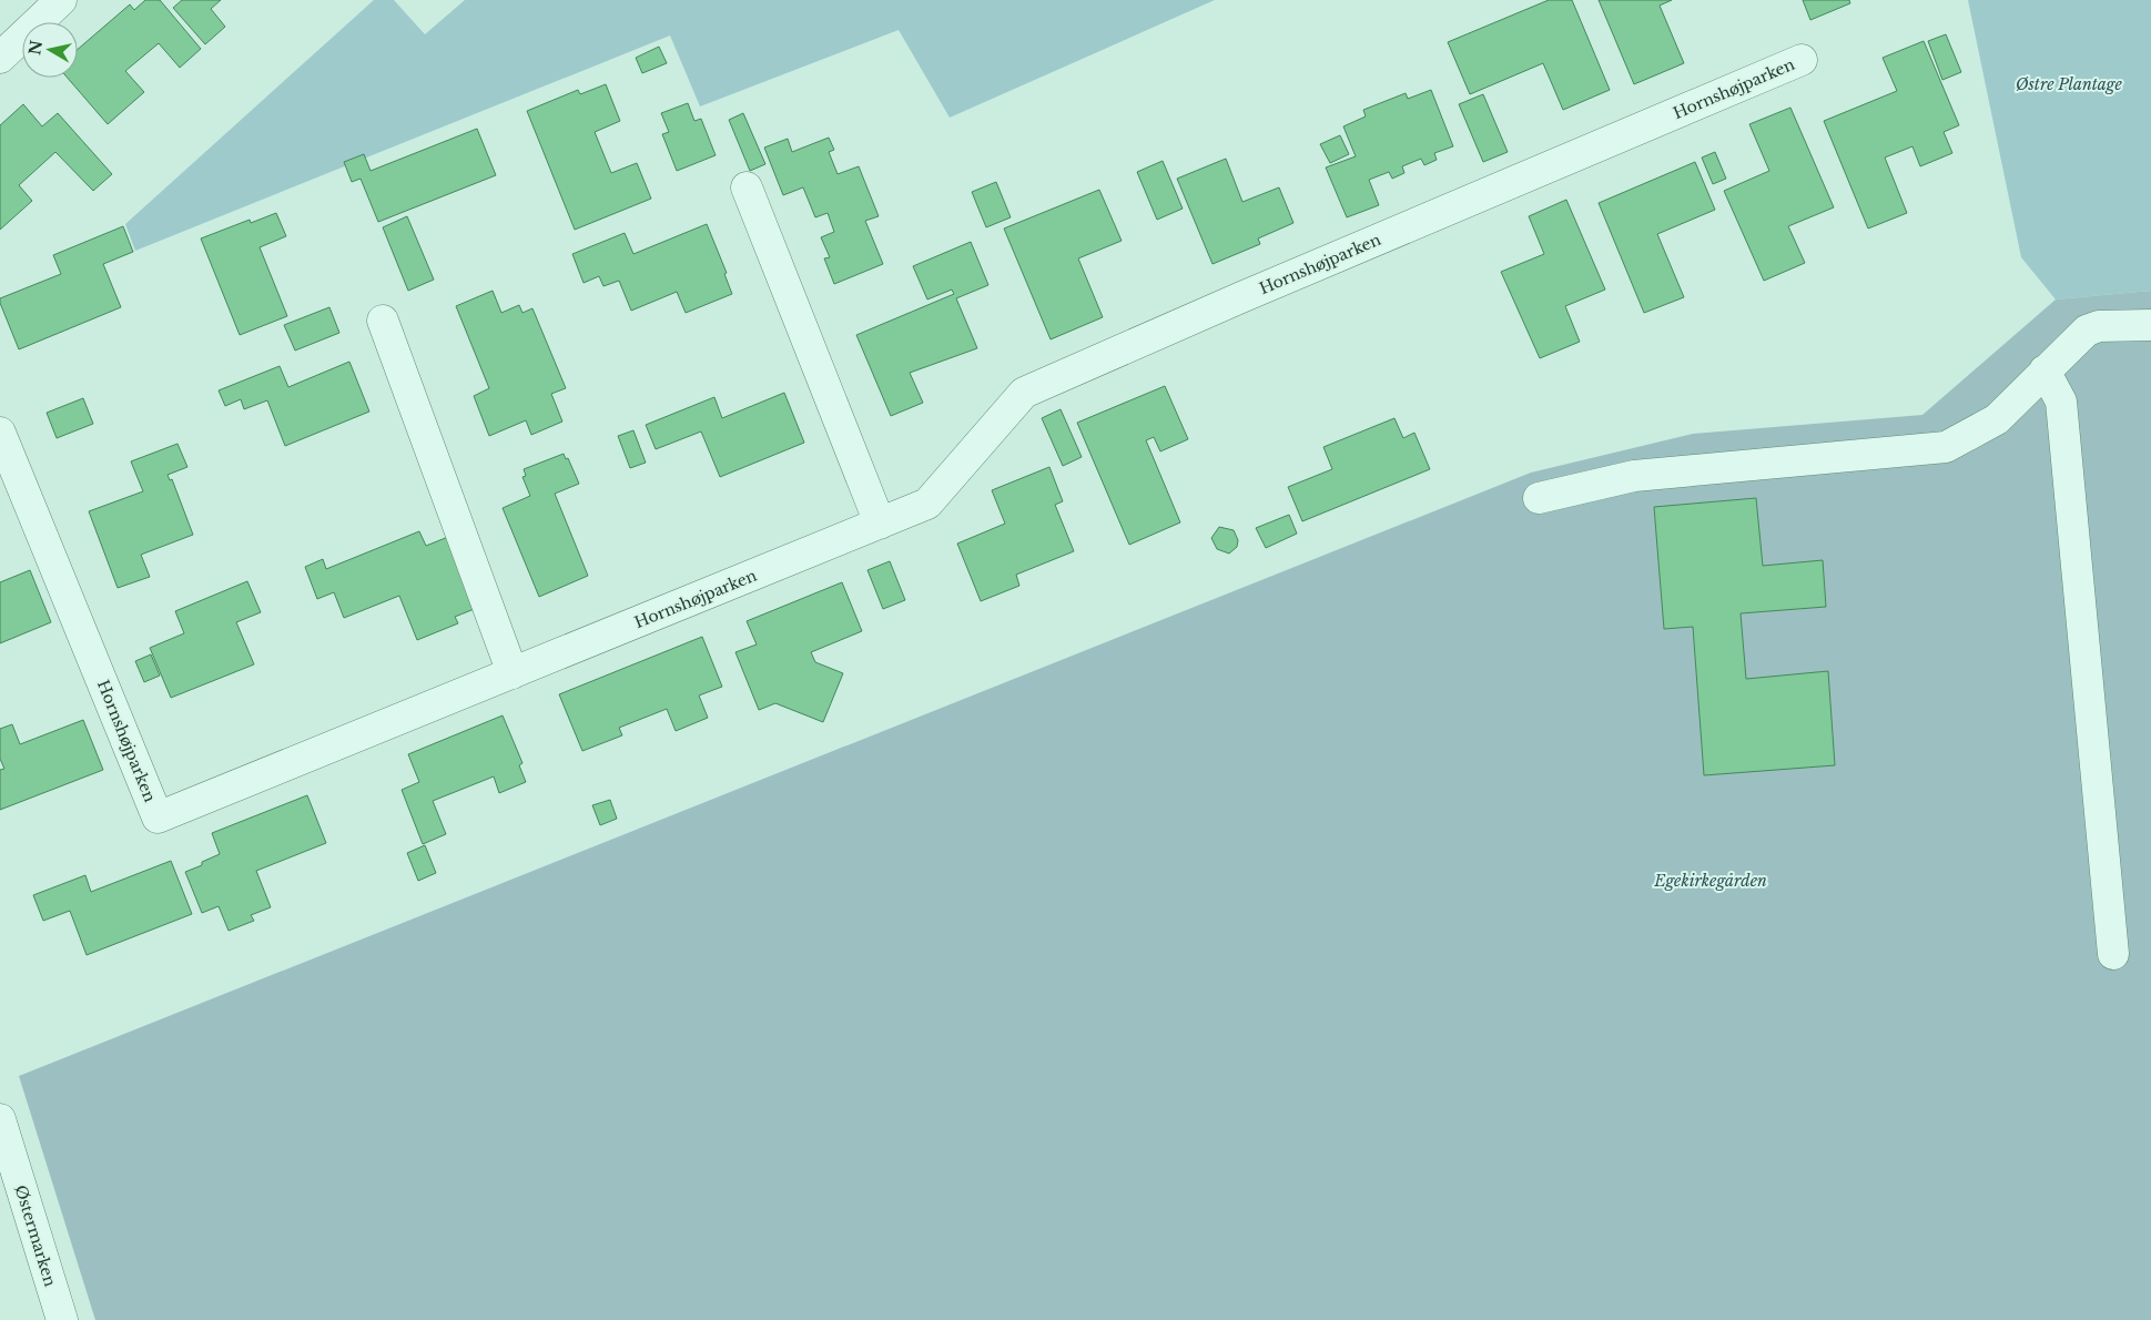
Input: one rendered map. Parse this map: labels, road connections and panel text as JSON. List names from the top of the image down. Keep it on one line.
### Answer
{"streets":{"street":["Hornshøjparken","Østermarken"]},"parks":["Østre Plantage","Egekirkegården"],"north":"left"}
